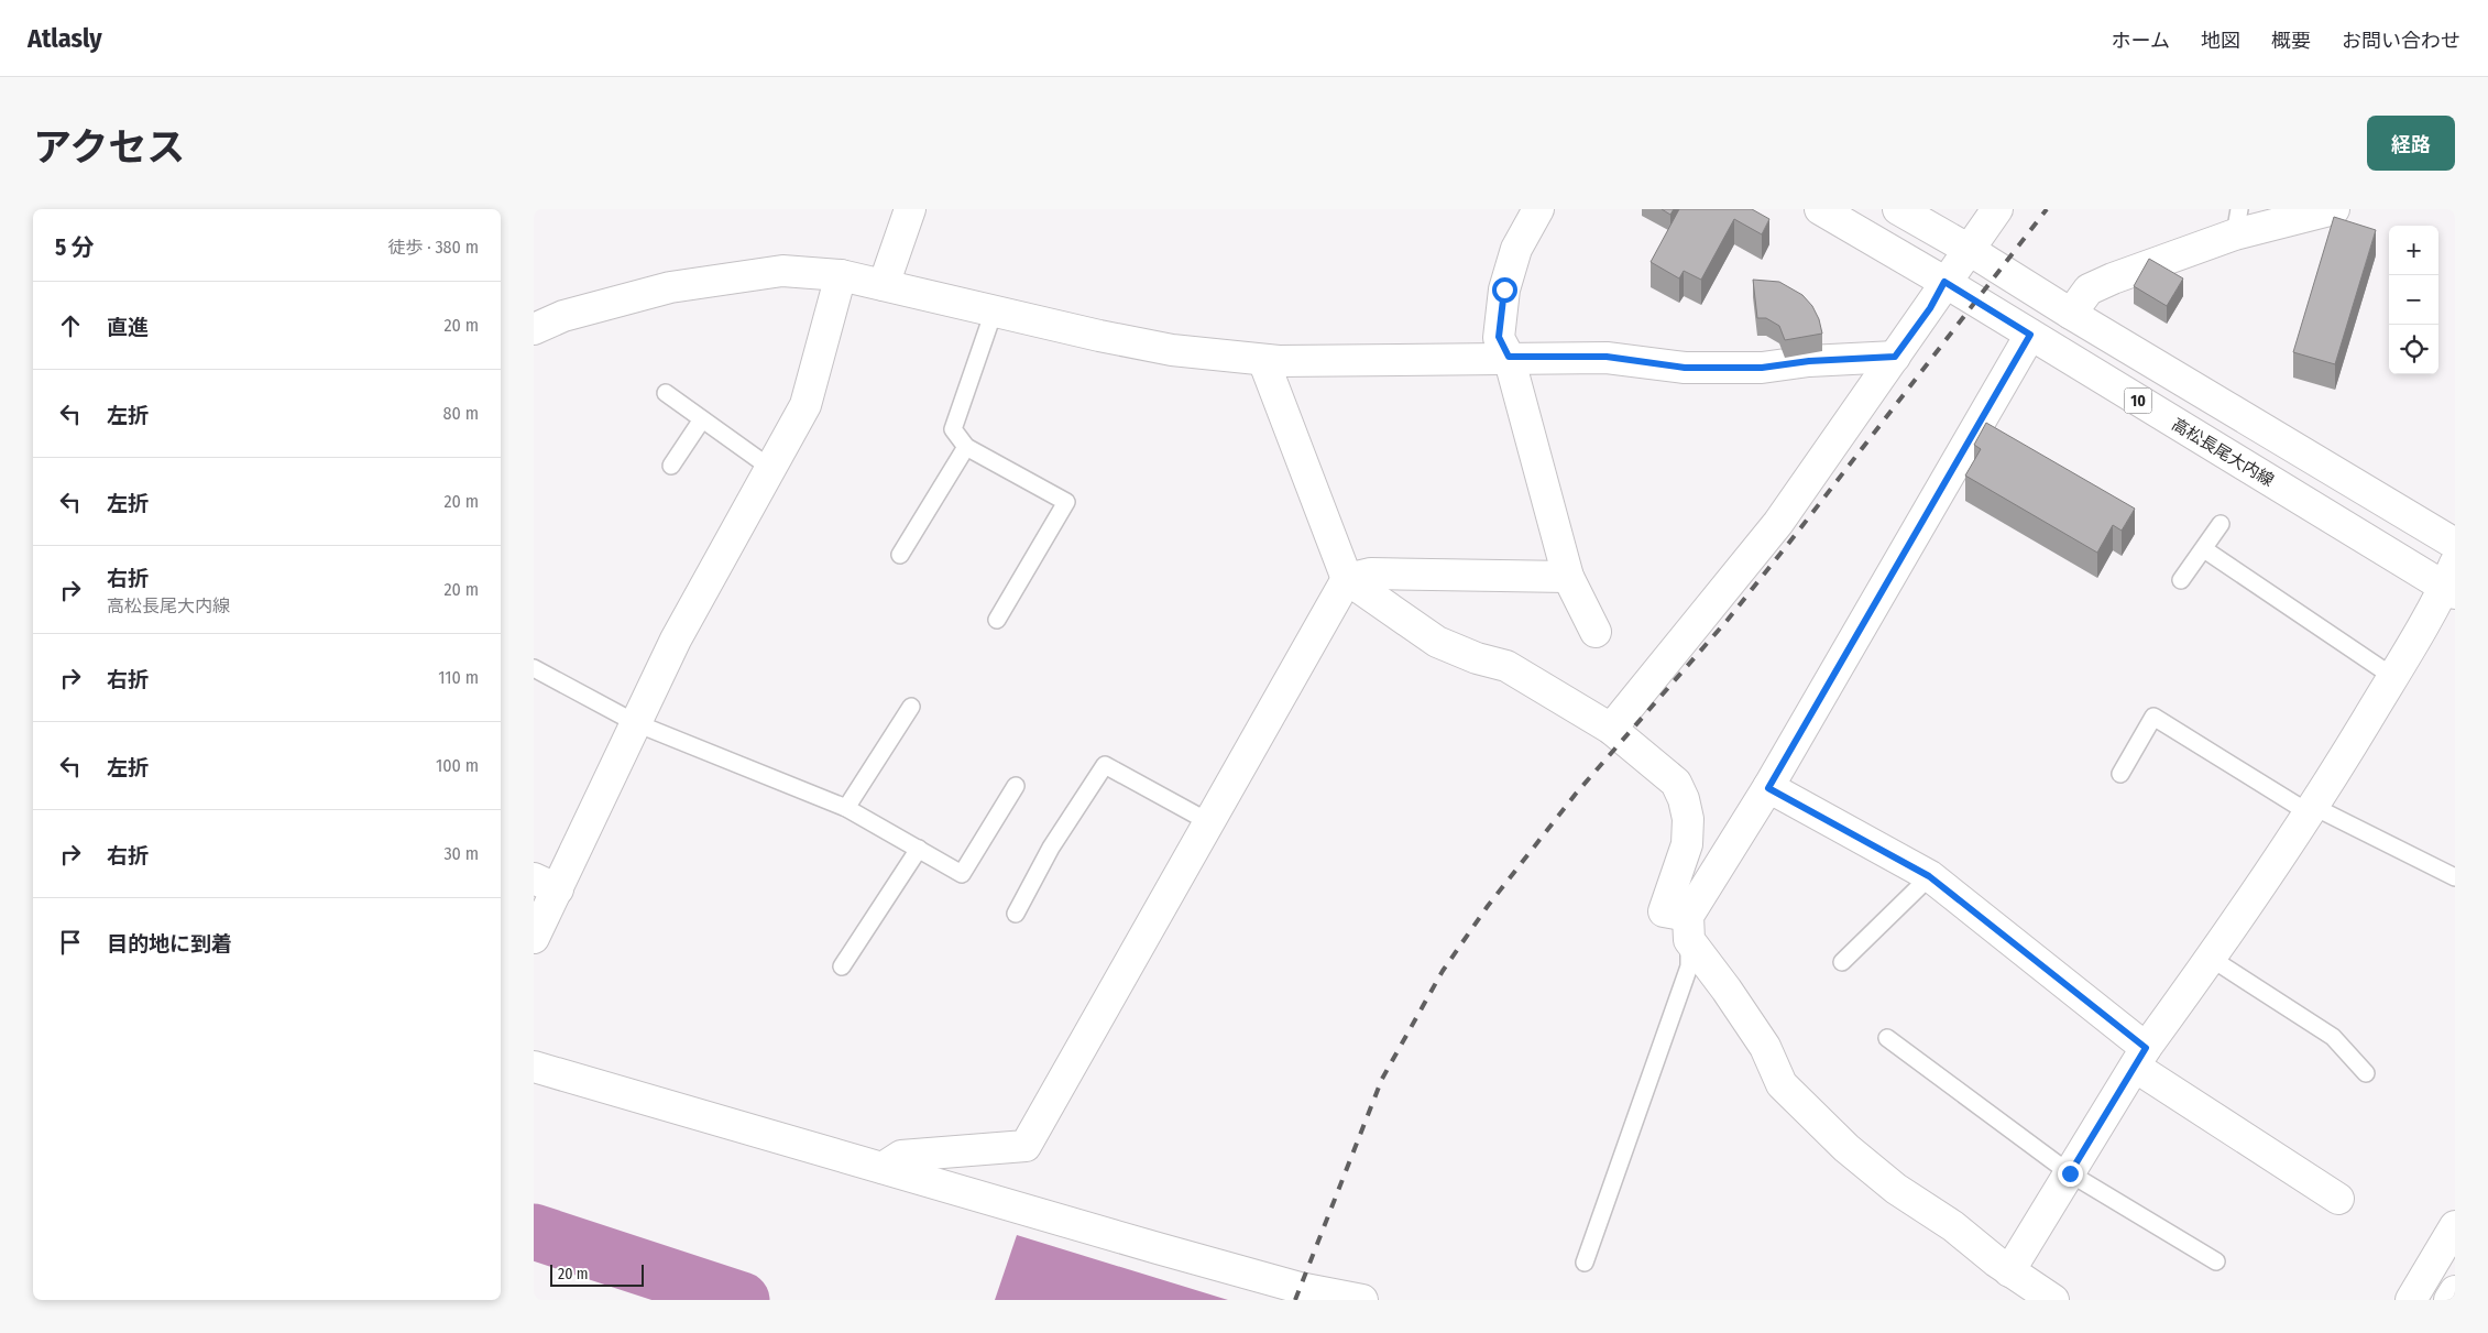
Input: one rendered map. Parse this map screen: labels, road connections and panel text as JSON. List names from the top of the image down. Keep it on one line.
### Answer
{"streets":{"main road":["10","高松長尾大内線"]},"scale_bar":"20 m","page":{"header":"Atlasly","nav":["ホーム","地図","概要","お問い合わせ"],"title":"アクセス","buttons":"経路","heading":["5 分","徒歩 · 380 m"],"map_buttons":["+","−"],"list":[["直進","20 m"],["左折","80 m"],["左折","20 m"],["右折","高松長尾大内線","20 m"],["右折","110 m"],["左折","100 m"],["右折","30 m"],"目的地に到着"],"scale":"20 m"}}
